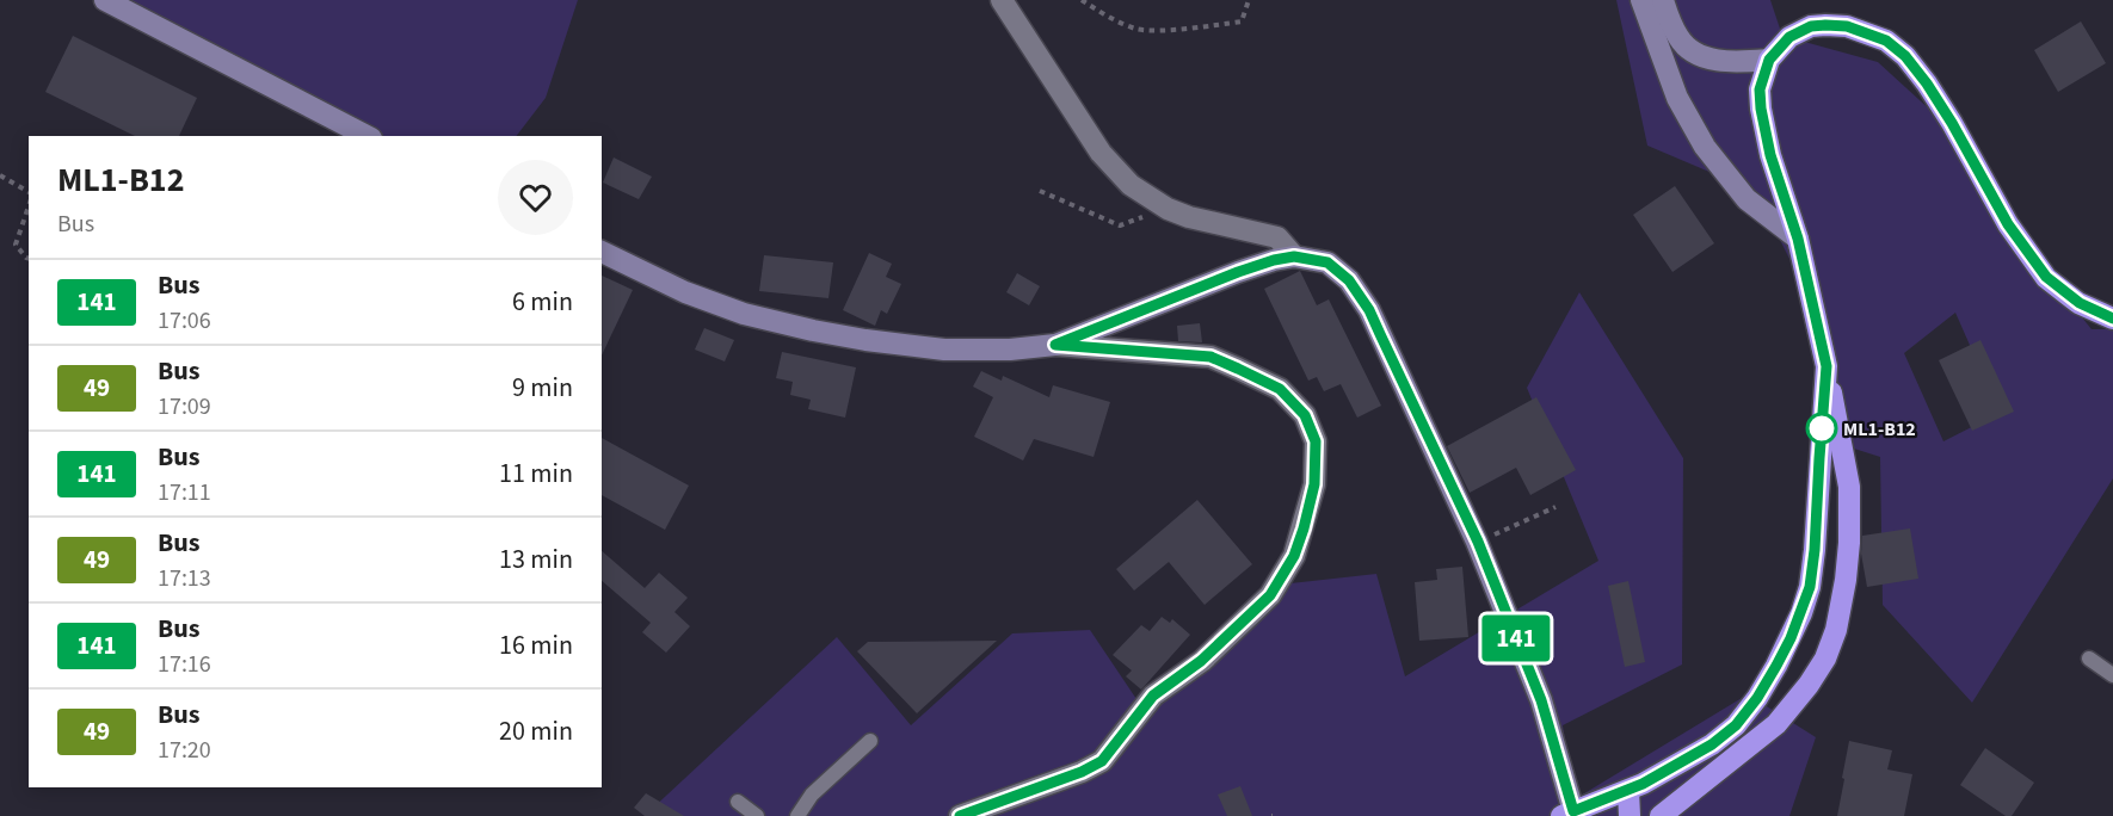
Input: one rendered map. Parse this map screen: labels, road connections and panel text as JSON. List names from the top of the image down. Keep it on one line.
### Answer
{"places":["ML1-B12"],"lines":["bus line 141"],"page":{"on_map":"141","heading":["ML1-B12","Bus"],"list":[{"mark":"141","name":"Bus","note":"17:06","value":"6 min"},{"mark":"49","name":"Bus","note":"17:09","value":"9 min"},{"mark":"141","name":"Bus","note":"17:11","value":"11 min"},{"mark":"49","name":"Bus","note":"17:13","value":"13 min"},{"mark":"141","name":"Bus","note":"17:16","value":"16 min"},{"mark":"49","name":"Bus","note":"17:20","value":"20 min"}]}}
